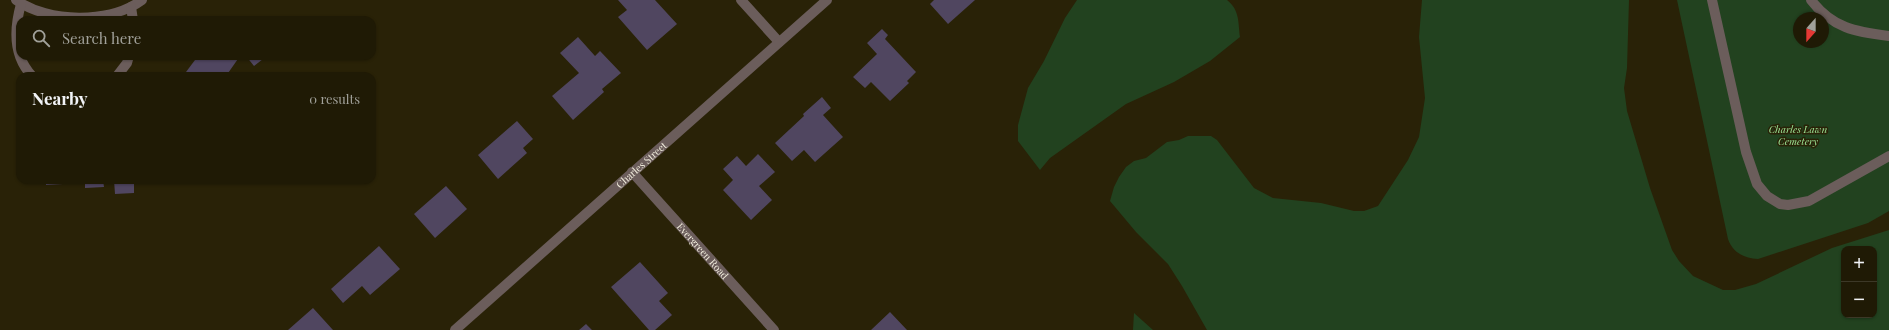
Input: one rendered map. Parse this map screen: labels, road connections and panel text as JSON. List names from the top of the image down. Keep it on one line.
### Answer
{"streets":{"street":["Charles Street","Evergreen Road"]},"crossings":[["Charles Street","Evergreen Road"]],"parks":["Charles Lawn Cemetery"],"north":"bottom","page":{"search":"Search here","heading":["Nearby","0 results"],"map_buttons":["+","−"]}}
